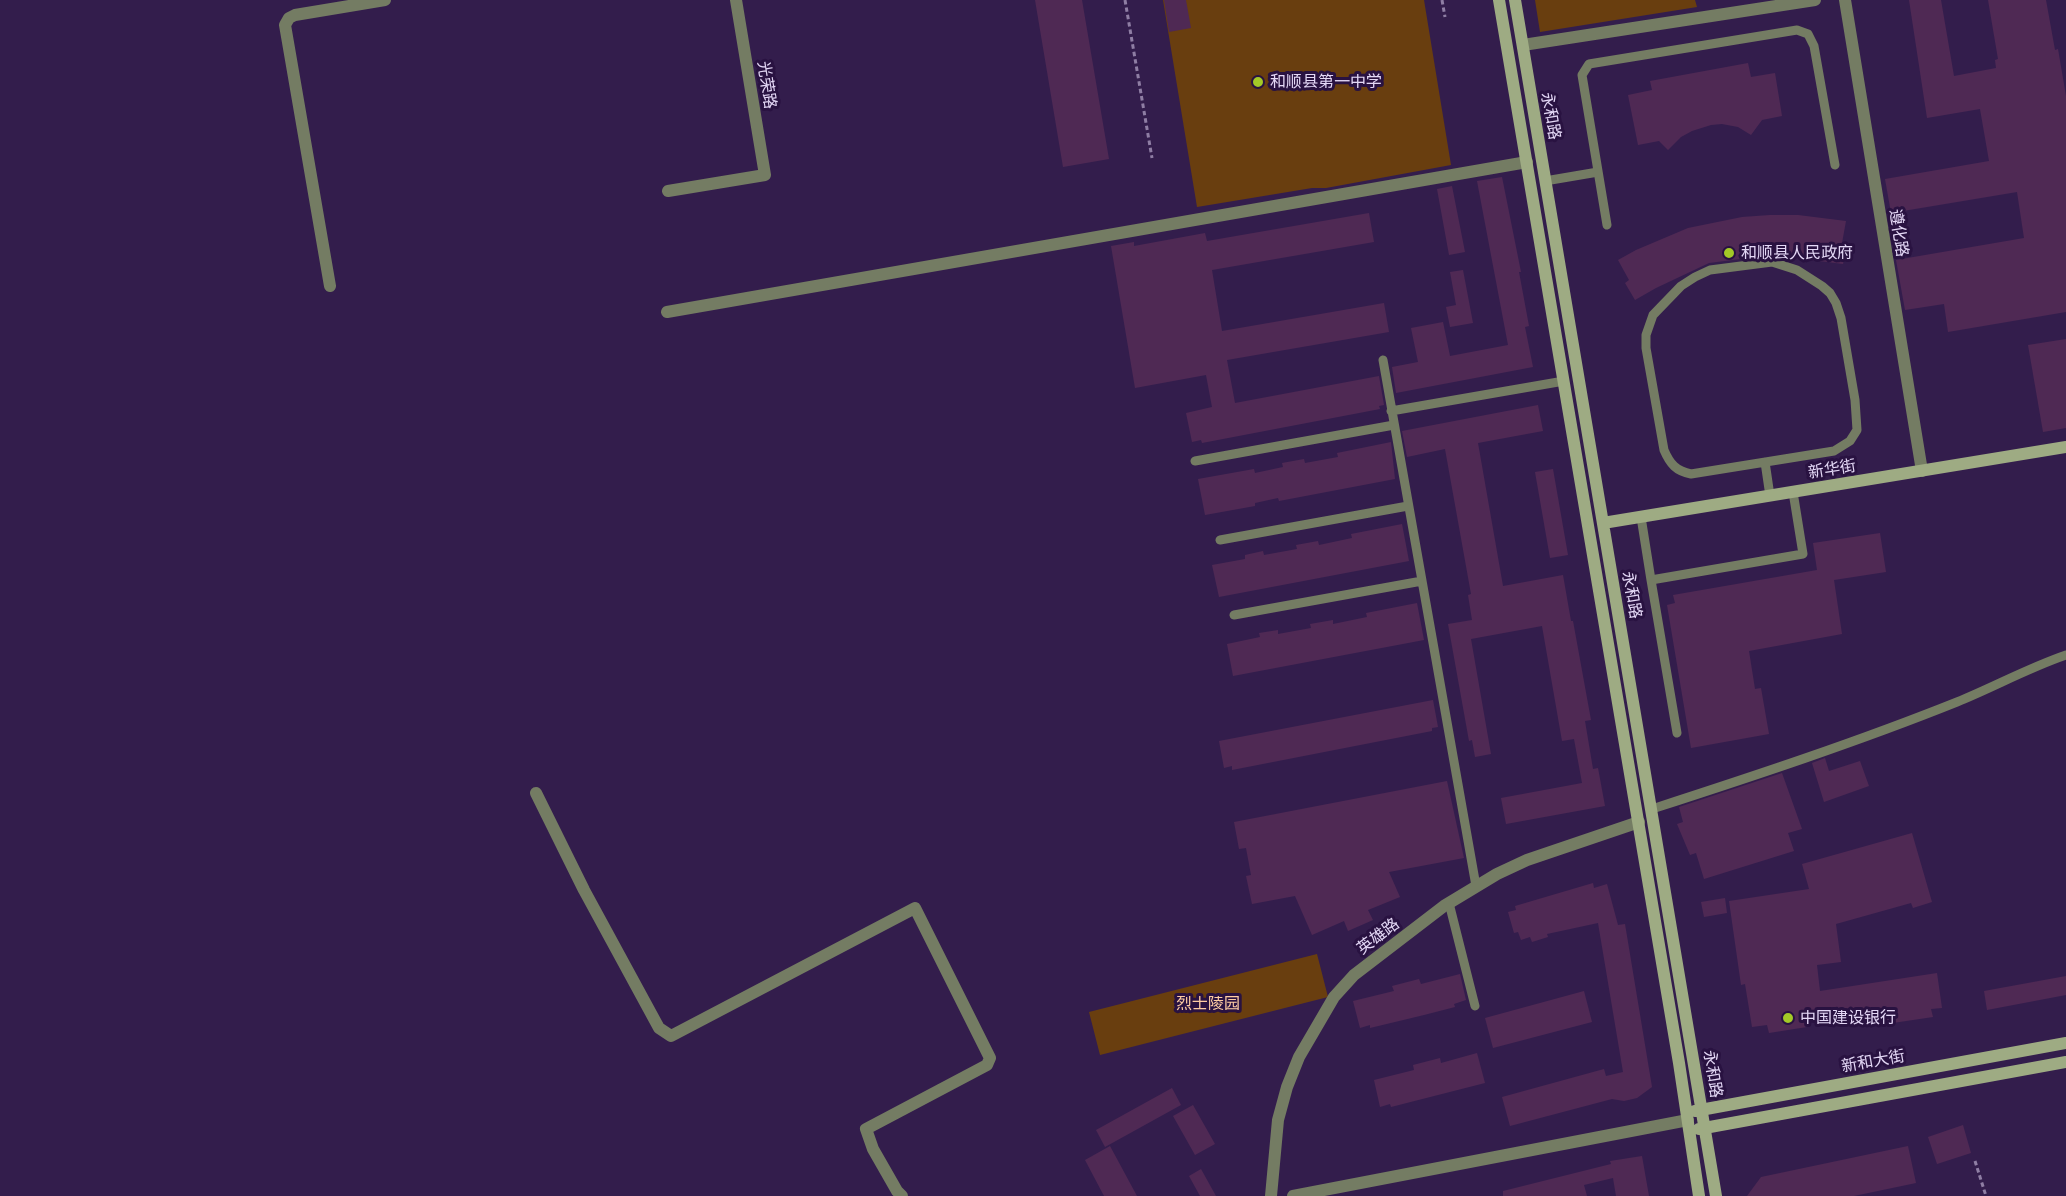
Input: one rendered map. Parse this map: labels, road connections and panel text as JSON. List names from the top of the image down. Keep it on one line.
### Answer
{"streets":{"main road":["永和路","新华街","新和大街"],"street":["光荣路","遵化路","英雄路"]},"crossings":[["永和路","新华街"],["永和路","英雄路"],["永和路","新和大街"],["遵化路","新华街"]],"parks":["烈士陵园"],"places":["和顺县第一中学","和顺县人民政府","中国建设银行"]}
